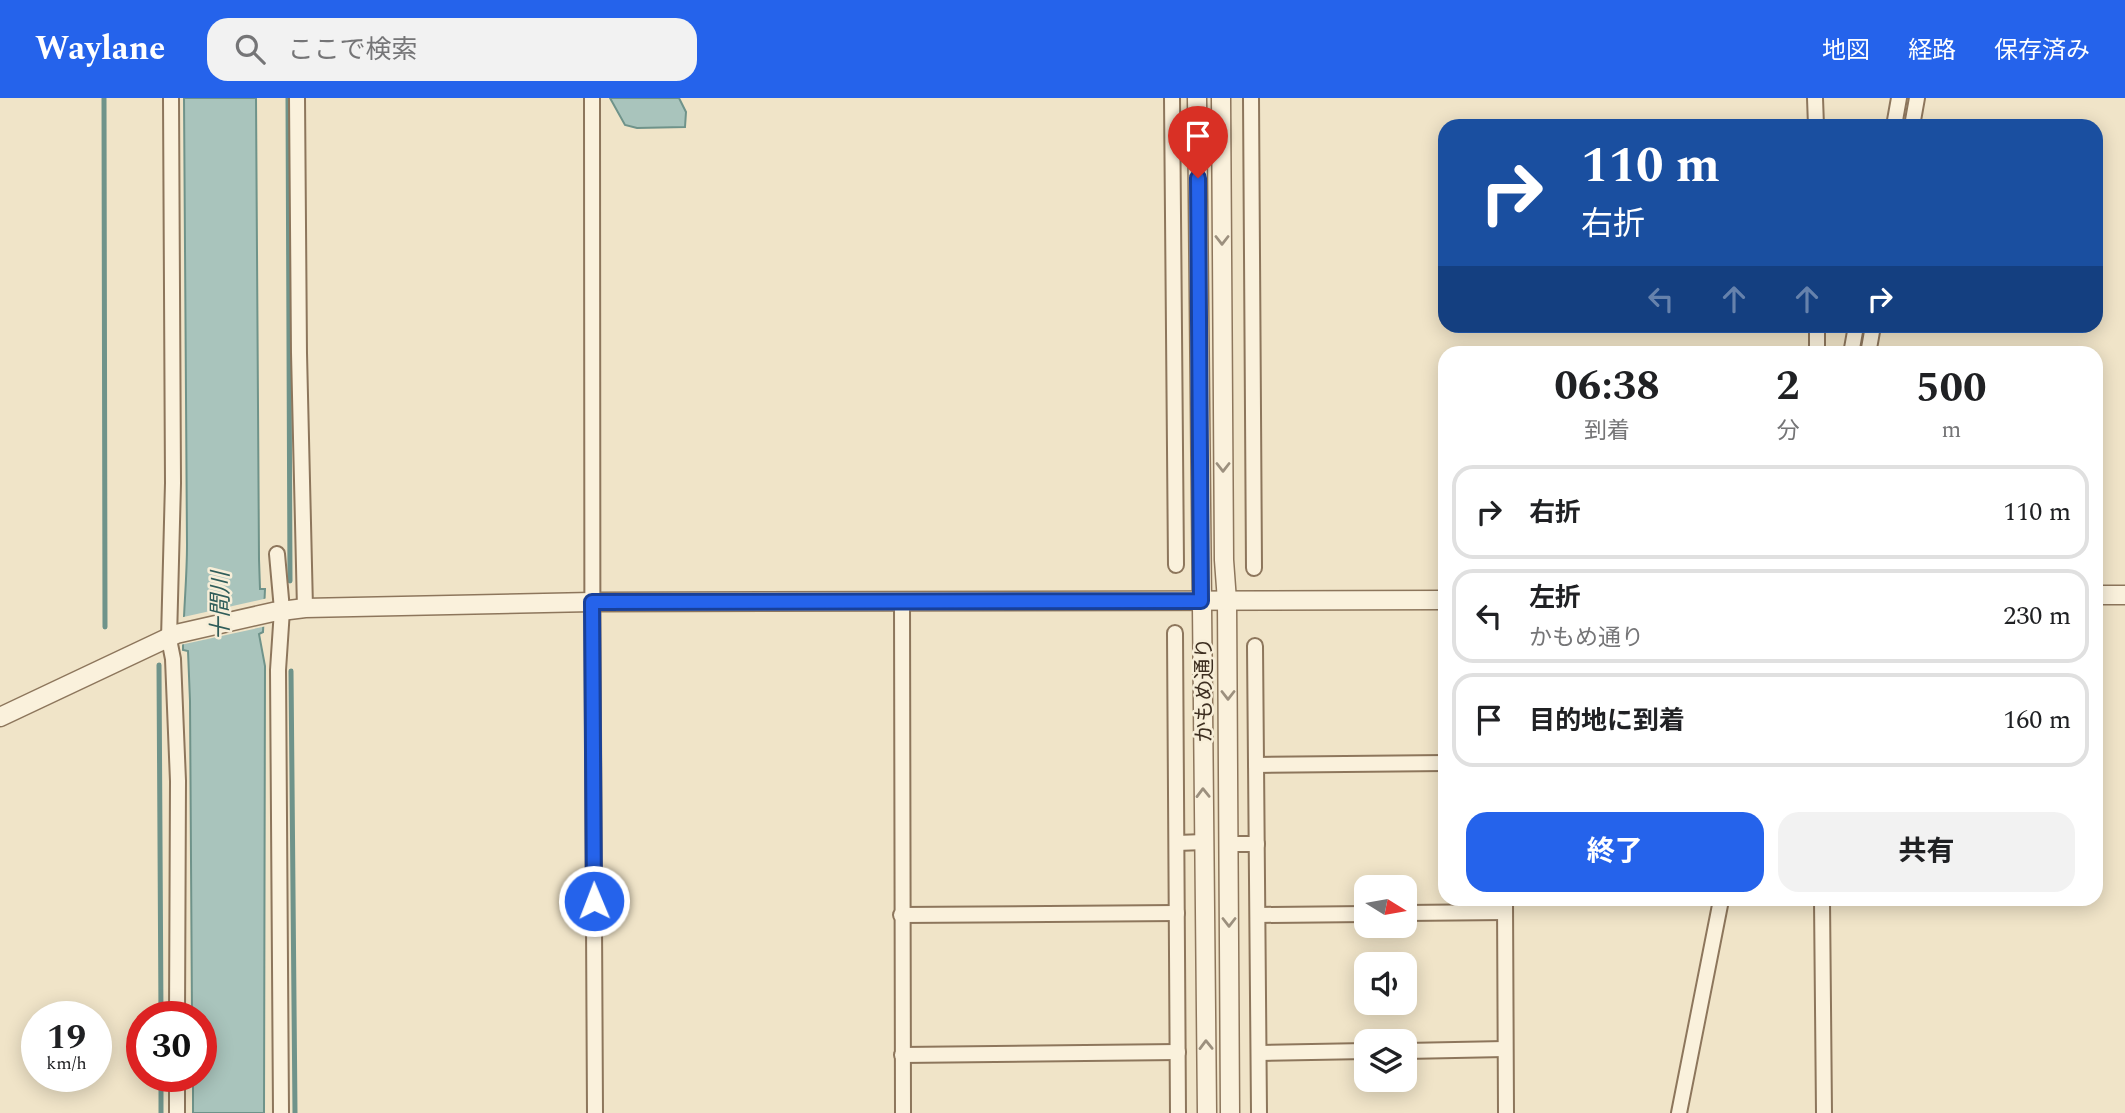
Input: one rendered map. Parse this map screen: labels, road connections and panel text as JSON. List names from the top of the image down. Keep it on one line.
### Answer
{"streets":{"street":["かもめ通り"]},"water":["十間川"],"north":"right","page":{"header":"Waylane","search":"ここで検索","nav":["地図","経路","保存済み"],"turn":["110 m","右折"],"eta":["06:38","到着","2","分","500","m"],"list":[{"name":"右折","value":"110 m"},{"name":"左折","note":"かもめ通り","value":"230 m"},{"name":"目的地に到着","value":"160 m"}],"buttons":["終了","共有"],"speed":"19 km/h","limit":"30"}}
